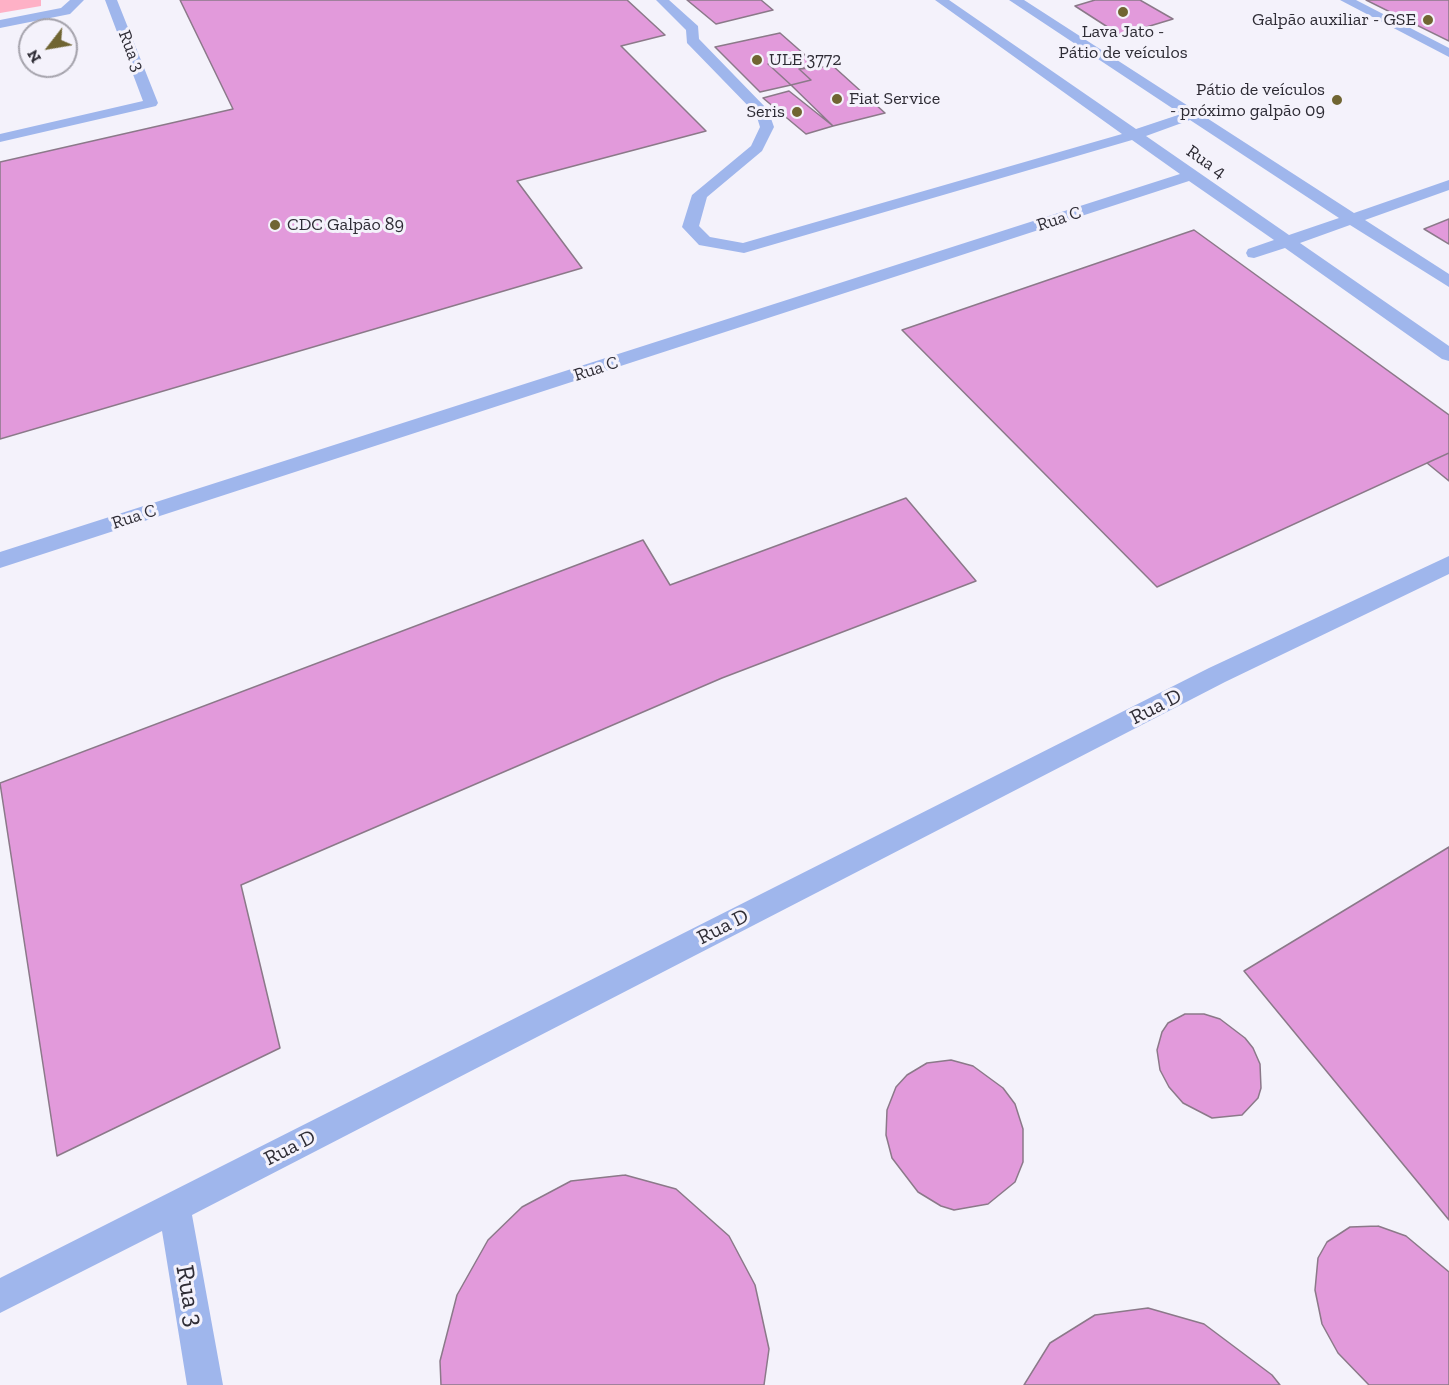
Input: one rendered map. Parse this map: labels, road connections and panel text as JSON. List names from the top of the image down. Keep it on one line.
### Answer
{"streets":{"lane":["Rua 3","Rua 4","Rua C","Rua D"]},"crossings":[["Rua 3","Rua D"],["Rua 4","Rua C"]],"places":["Lava Jato - Pátio de veículos","Galpão auxiliar - GSE","ULE 3772","Fiat Service","Pátio de veículos - próximo galpão 09","Seris","CDC Galpão 89"],"north":"bottom left"}
